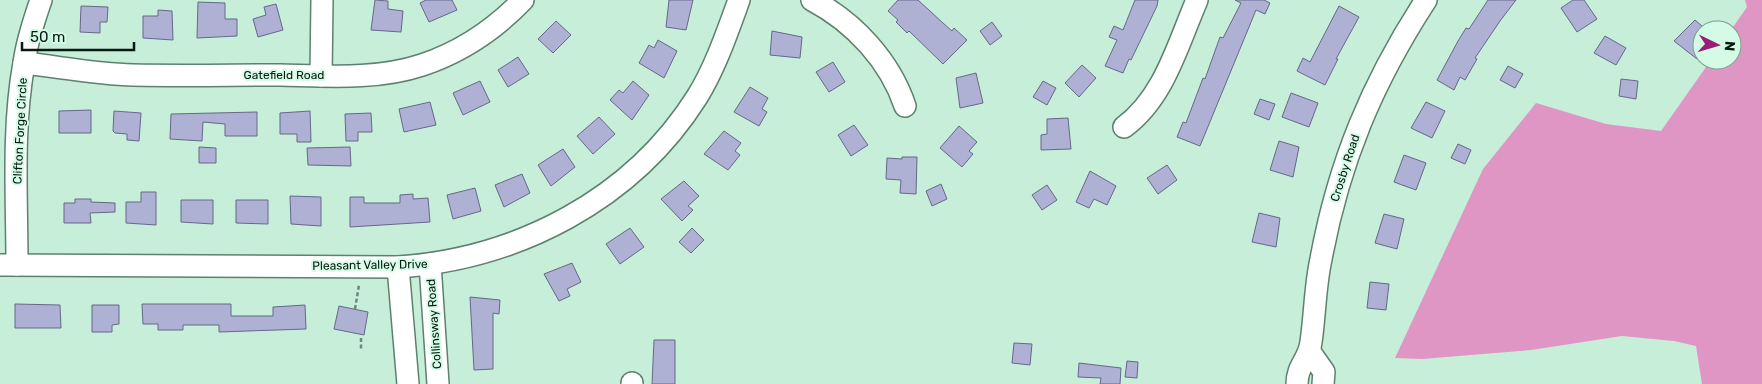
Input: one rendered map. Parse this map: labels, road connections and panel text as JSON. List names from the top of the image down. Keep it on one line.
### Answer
{"streets":{"street":["Gatefield Road","Clifton Forge Circle","Crosby Road","Pleasant Valley Drive","Collinsway Road"]},"crossings":[["Gatefield Road","Clifton Forge Circle"],["Clifton Forge Circle","Pleasant Valley Drive"],["Pleasant Valley Drive","Collinsway Road"]],"scale_bar":"50 m","north":"right"}
